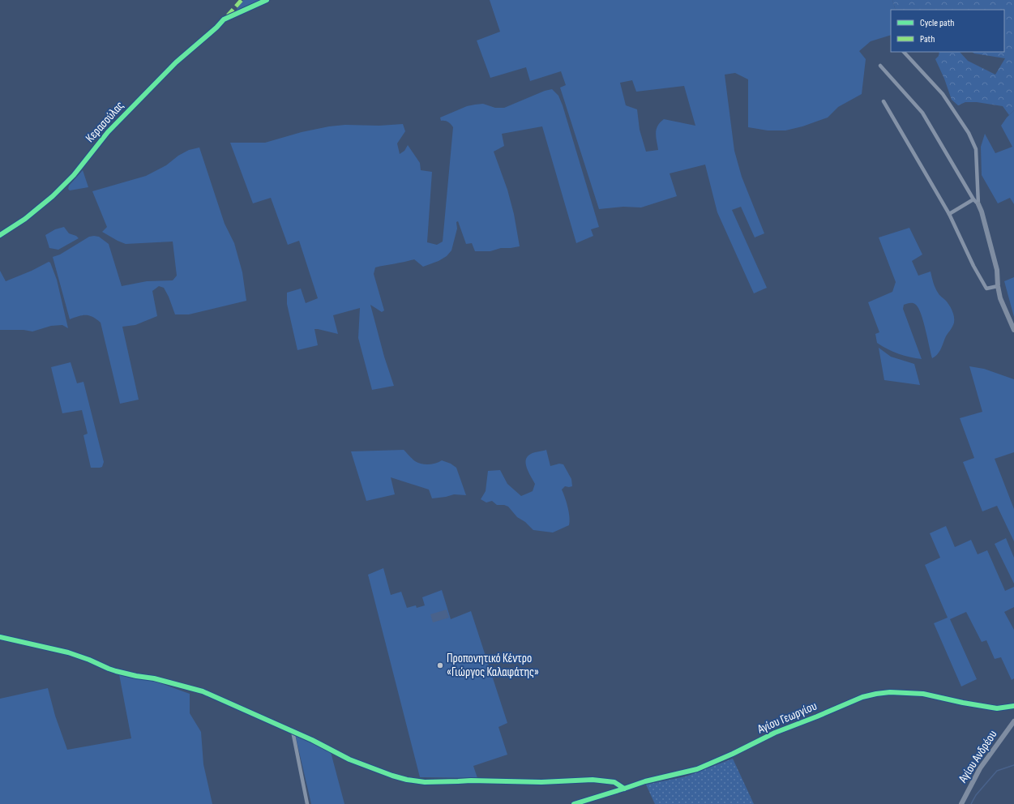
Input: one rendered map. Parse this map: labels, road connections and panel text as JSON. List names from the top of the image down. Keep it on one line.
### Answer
{"streets":{"street":["Κερασούλας","Αγίου Γεωργίου","Αγίου Ανδρέου"]},"places":["Προπονητικό Κέντρο «Γιώργος Καλαφάτης»"],"legend":["Cycle path","Path"]}
